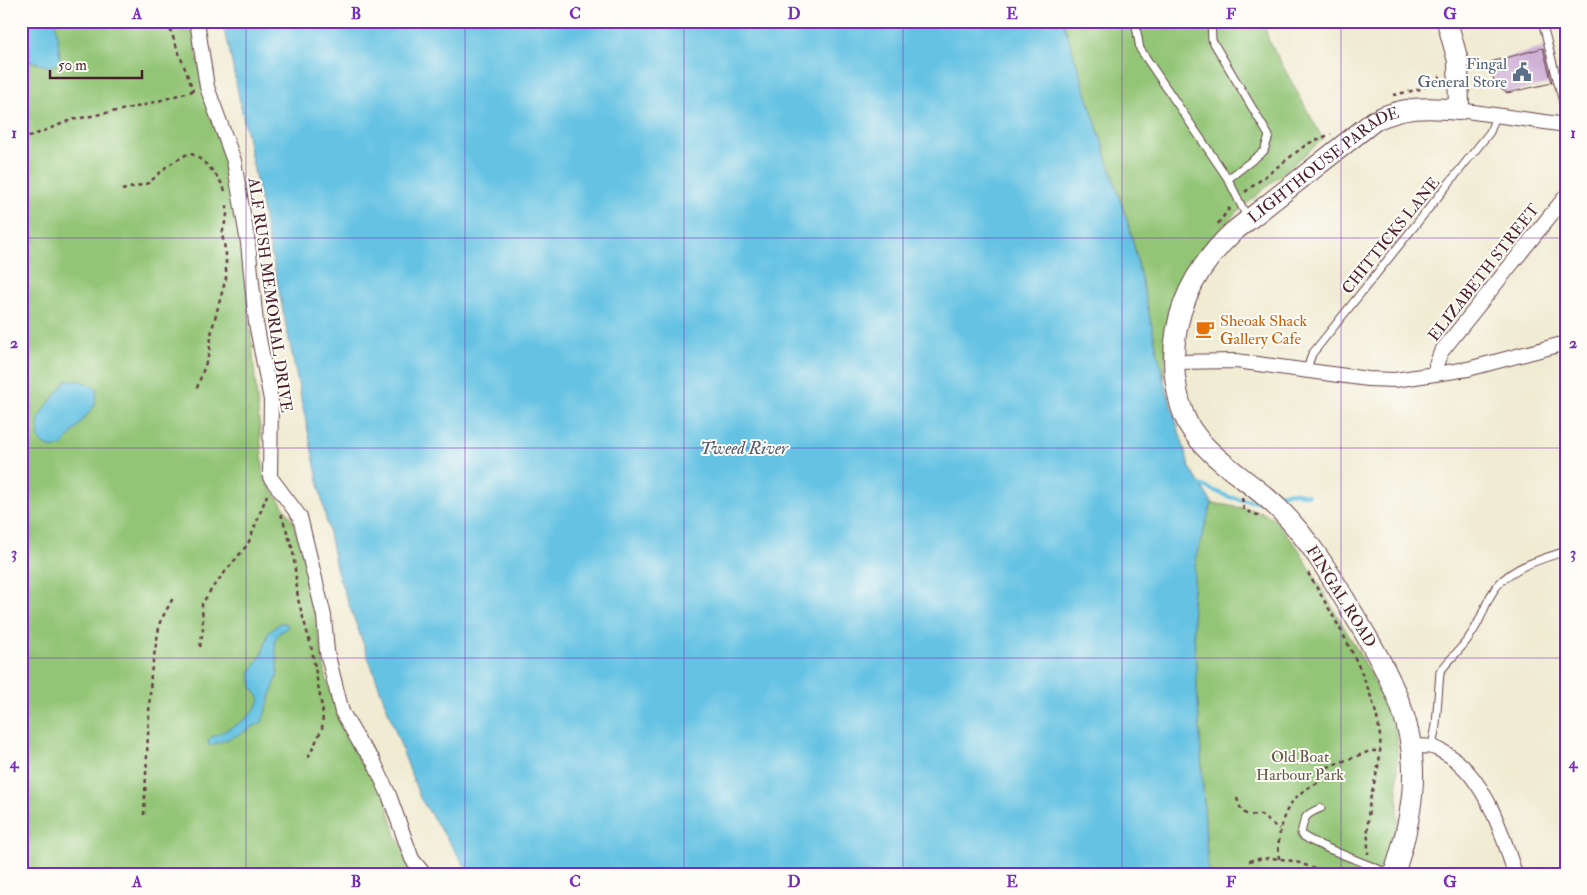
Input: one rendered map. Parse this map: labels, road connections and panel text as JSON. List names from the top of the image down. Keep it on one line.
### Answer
{"streets":{"street":["LIGHTHOUSE PARADE","ELIZABETH STREET","ALF RUSH MEMORIAL DRIVE","FINGAL ROAD"],"lane":["CHITTICKS LANE"]},"crossings":[["LIGHTHOUSE PARADE","CHITTICKS LANE"],["LIGHTHOUSE PARADE","FINGAL ROAD"]],"water":["Tweed River"],"parks":["Old Boat Harbour Park"],"places":{"public building":["Fingal General Store"],"cafe":["Sheoak Shack Gallery Cafe"]},"scale_bar":"50 m","grid":{"columns":["A","B","C","D","E","F","G"],"rows":["1","2","3","4"]}}
